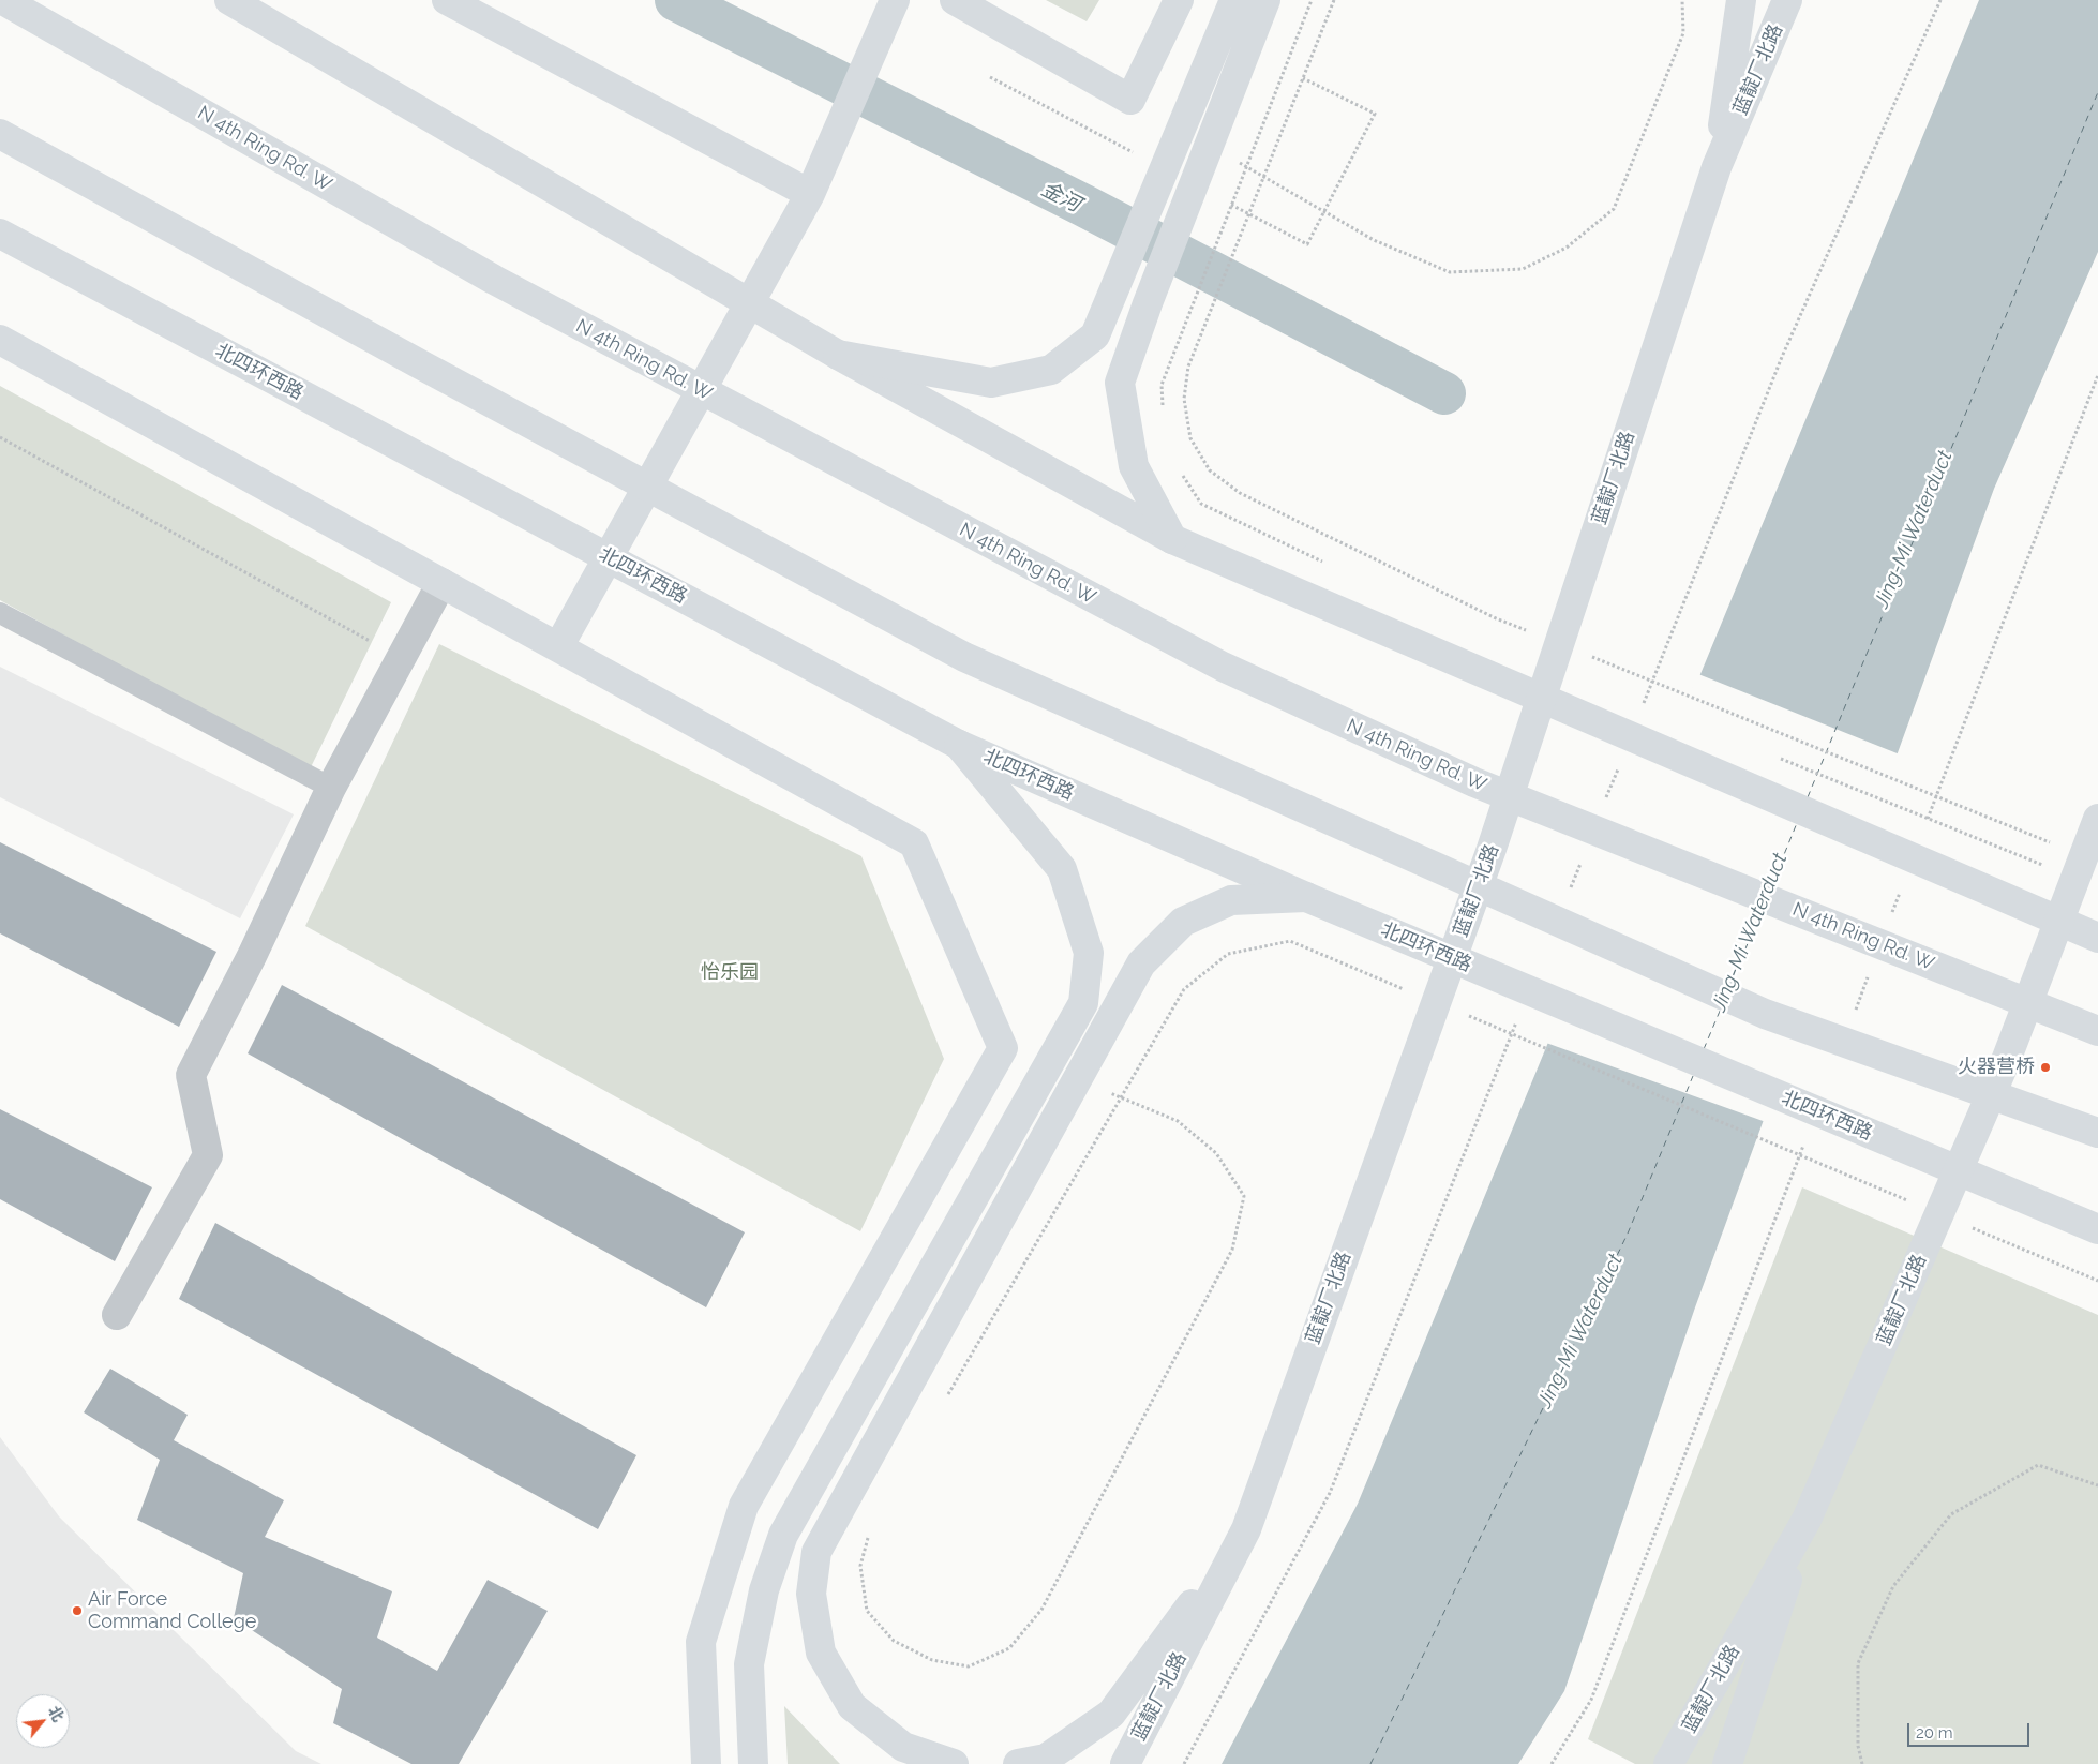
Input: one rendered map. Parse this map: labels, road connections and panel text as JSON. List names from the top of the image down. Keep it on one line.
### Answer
{"streets":{"main road":["蓝靛厂北路","N 4th Ring Rd. W","北四环西路"]},"water":["金河","Jing-Mi Waterduct"],"parks":["怡乐园"],"places":["火器营桥","Air Force Command College"],"scale_bar":"20 m","north":"top right"}
